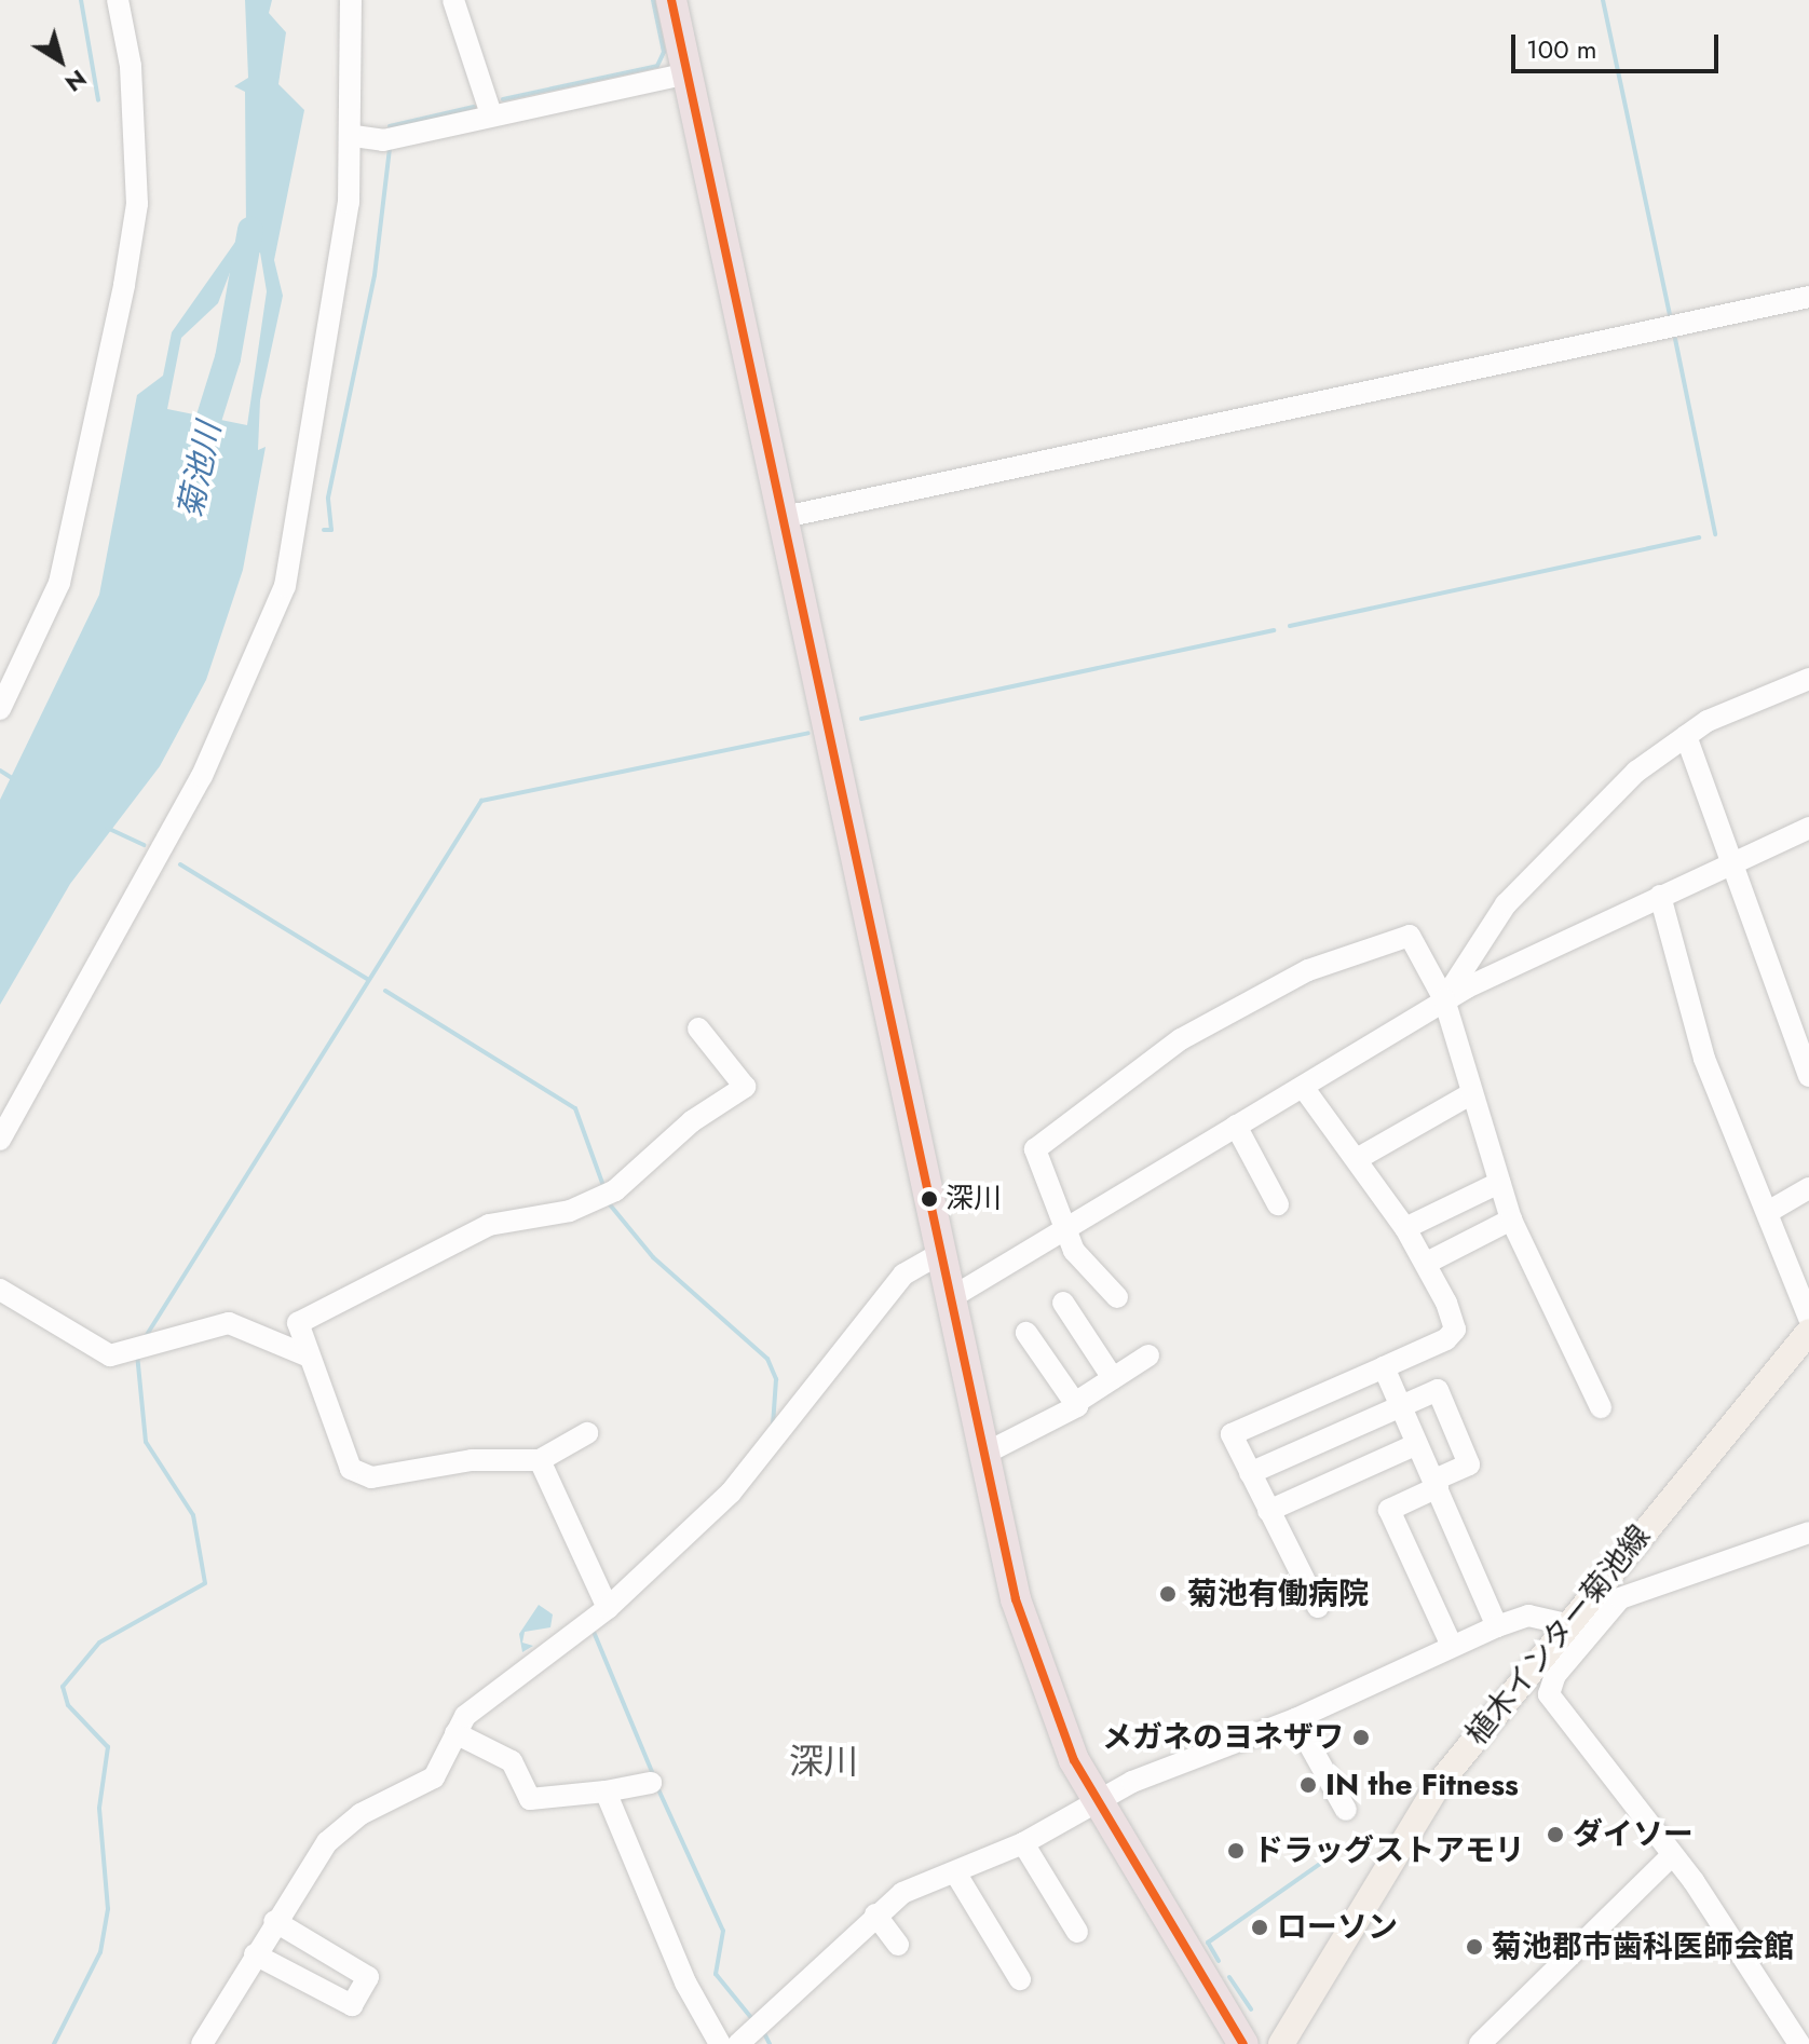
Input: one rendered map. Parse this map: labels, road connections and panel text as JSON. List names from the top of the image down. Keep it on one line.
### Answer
{"streets":{"main road":["植木インター菊池線"]},"districts":["深川"],"water":["菊池川"],"places":["深川","菊池有働病院","メガネのヨネザワ","IN the Fitness","ダイソー","ドラッグストアモリ","ローソン","菊池郡市歯科医師会館"],"scale_bar":"100 m","north":"bottom right"}
